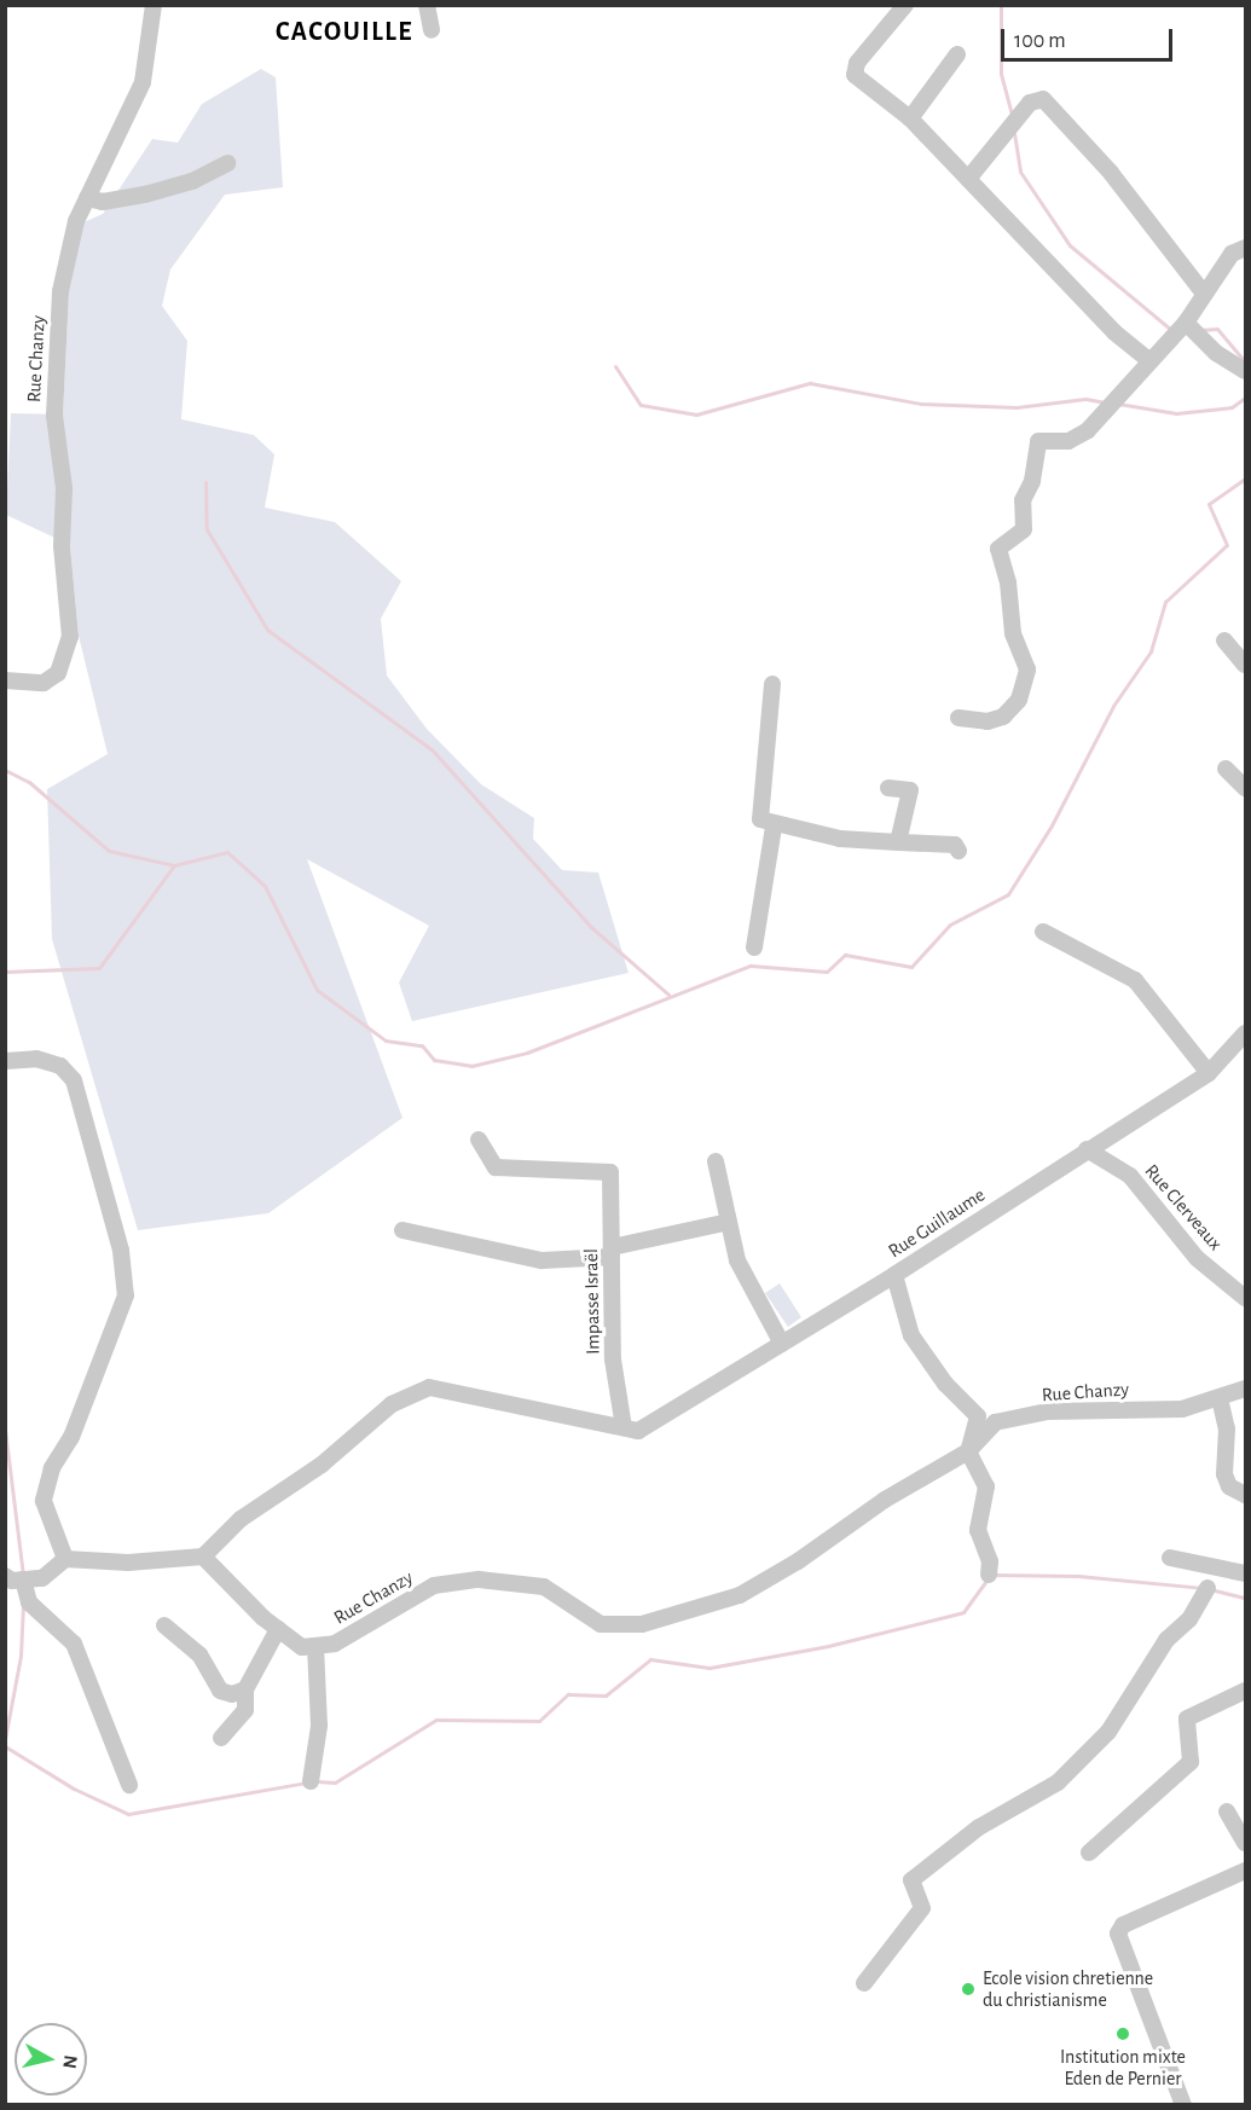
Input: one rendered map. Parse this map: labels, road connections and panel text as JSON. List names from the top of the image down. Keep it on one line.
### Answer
{"streets":{"street":["Rue Chanzy","Rue Clerveaux","Rue Guillaume","Impasse Israël"]},"crossings":[["Rue Clerveaux","Rue Guillaume"],["Rue Guillaume","Impasse Israël"]],"districts":["CACOUILLE"],"places":["Ecole vision chretienne du christianisme","Institution mixte Eden de Pernier"],"scale_bar":"100 m","north":"right"}
